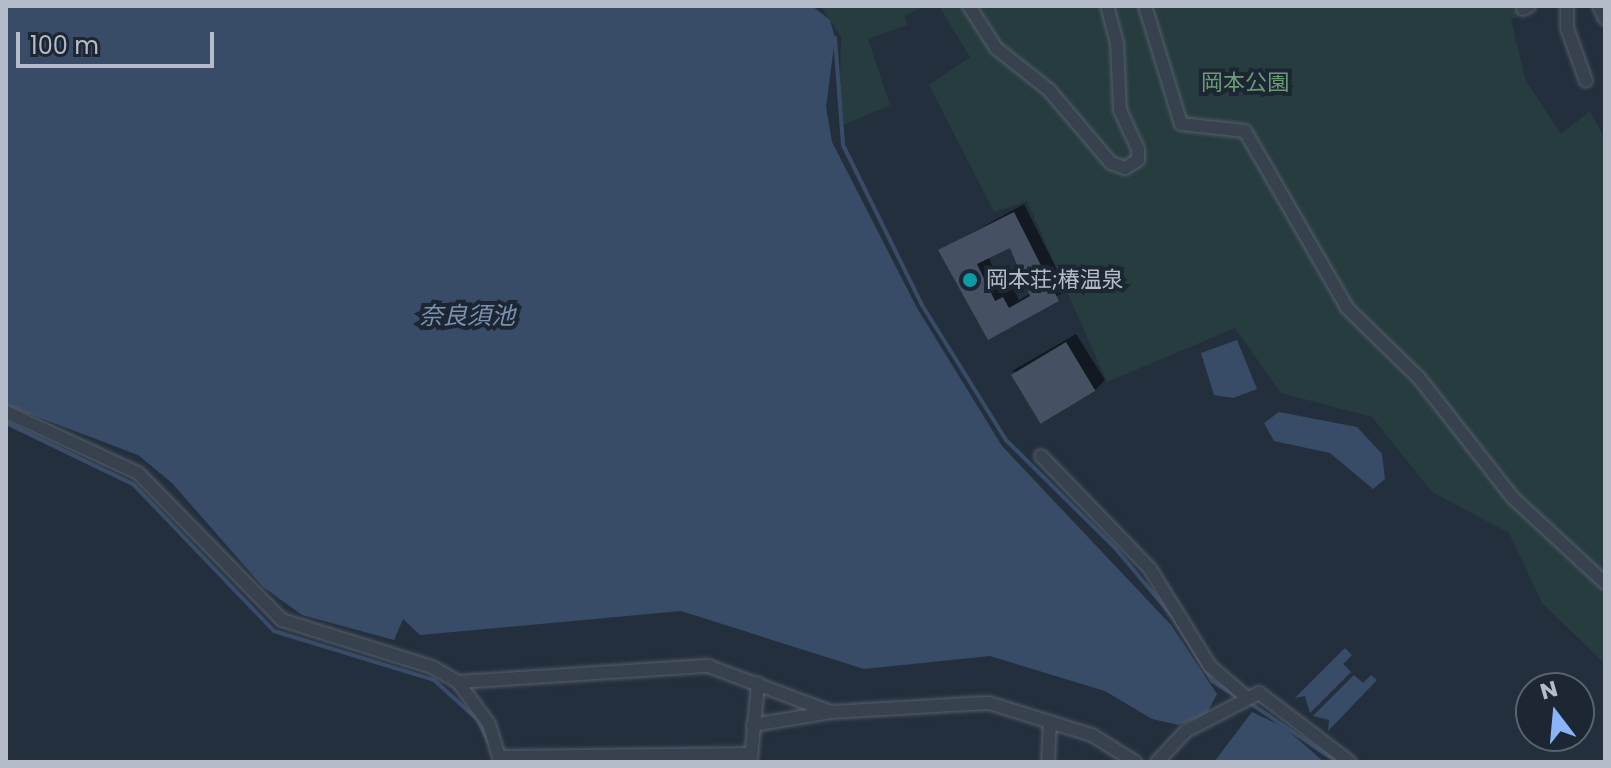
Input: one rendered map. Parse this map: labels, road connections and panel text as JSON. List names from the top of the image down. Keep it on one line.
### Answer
{"water":["奈良須池"],"parks":["岡本公園"],"places":["岡本荘;椿温泉"],"scale_bar":"100 m","north":"top"}
